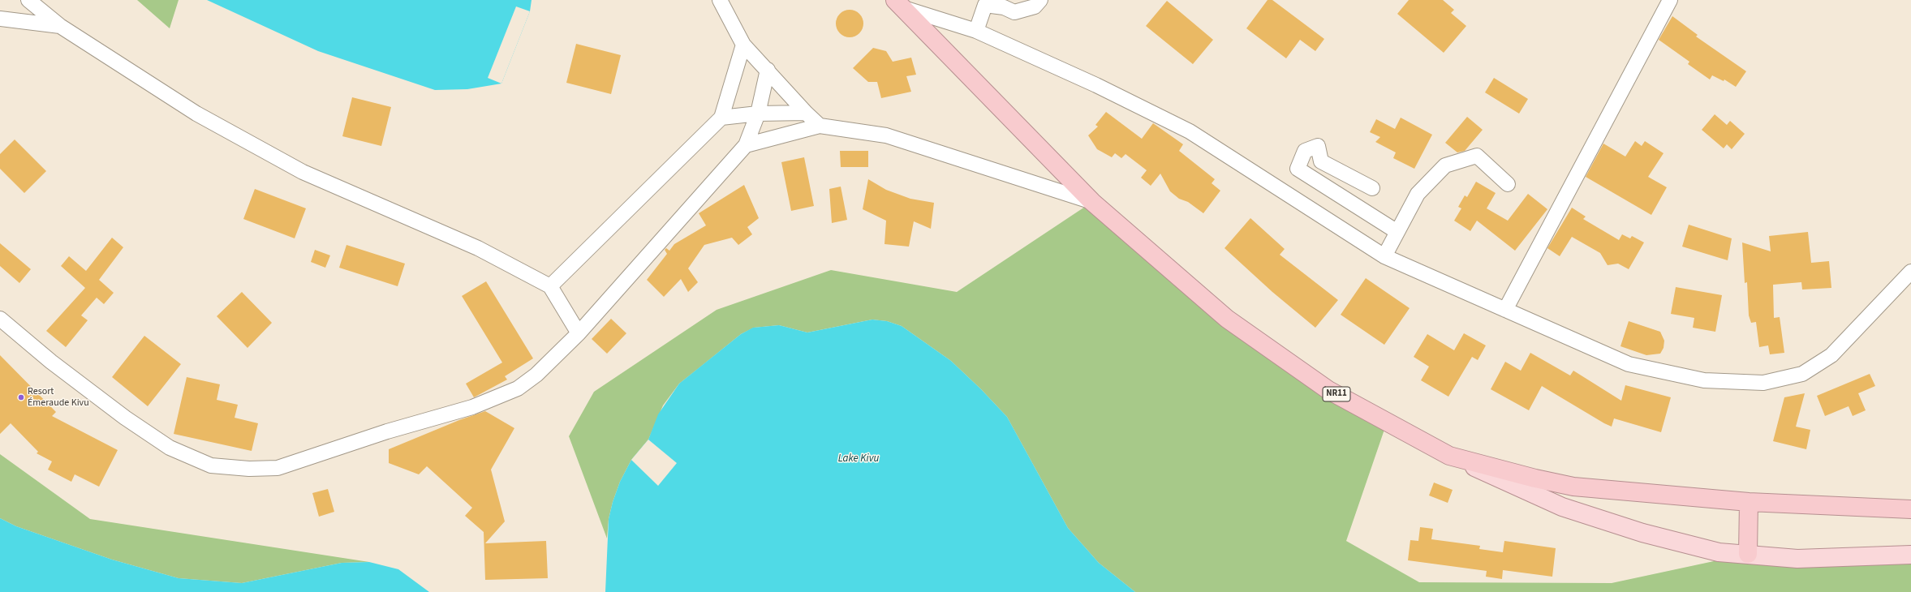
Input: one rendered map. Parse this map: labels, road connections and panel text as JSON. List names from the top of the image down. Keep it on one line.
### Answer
{"streets":{"highway":["NR11"]},"water":["Lake Kivu"],"places":["Resort Émeraude Kivu"]}
